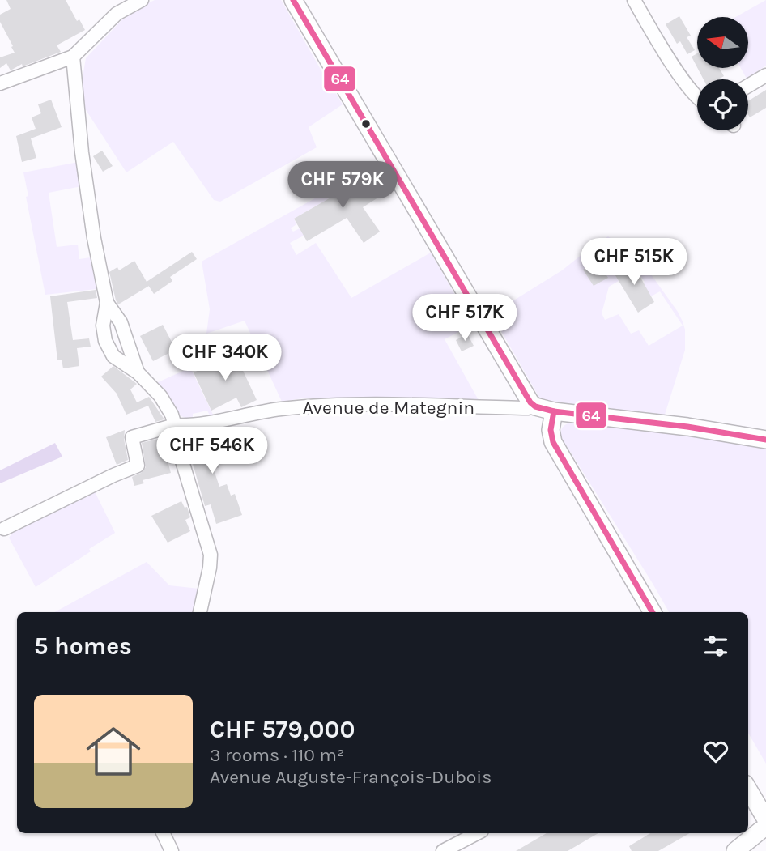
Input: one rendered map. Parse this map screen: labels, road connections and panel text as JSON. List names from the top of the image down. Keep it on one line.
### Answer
{"streets":{"street":["Avenue de Mategnin"]},"lines":["transit line 64"],"north":"left","page":{"price":["CHF 579K","CHF 515K","CHF 517K","CHF 340K","CHF 546K"],"heading":"5 homes","list":[{"name":"CHF 579,000","note":"3 rooms · 110 m² · Avenue Auguste-François-Dubois"}]}}
